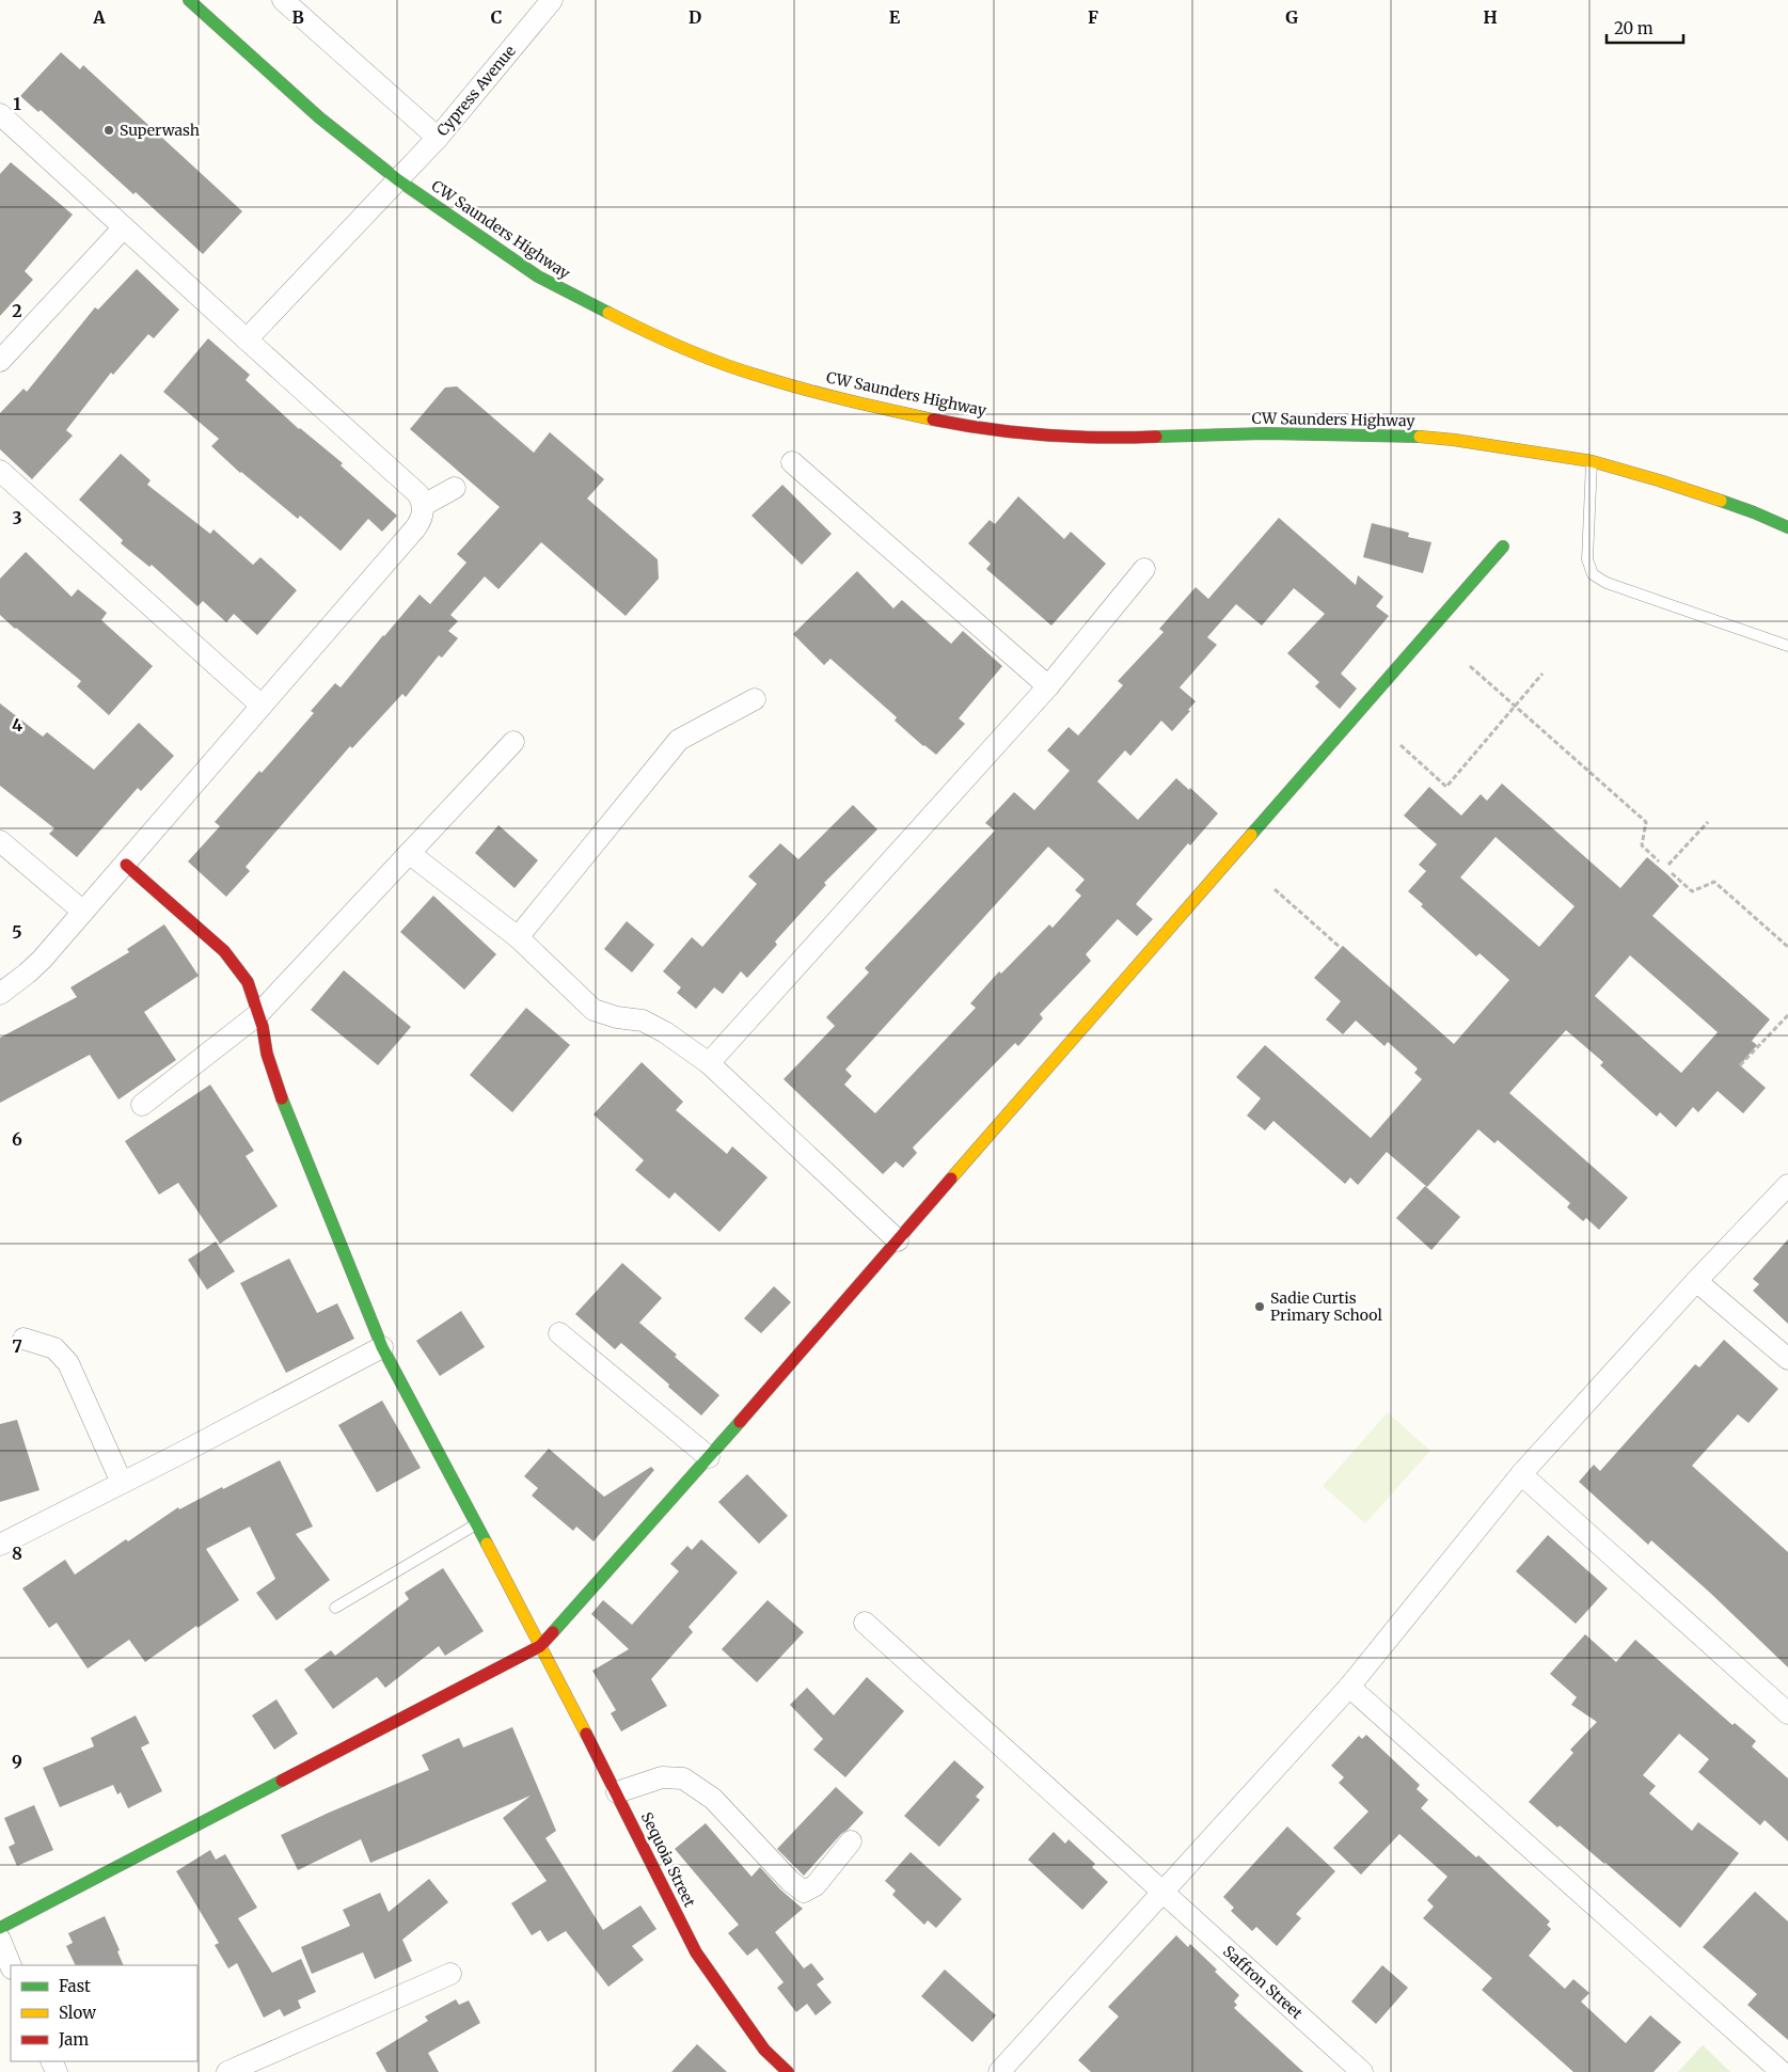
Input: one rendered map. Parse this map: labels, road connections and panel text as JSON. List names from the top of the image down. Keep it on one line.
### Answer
{"streets":{"street":["Cypress Avenue","CW Saunders Highway","Sequoia Street","Saffron Street"]},"crossings":[["Cypress Avenue","CW Saunders Highway"]],"places":["Superwash","Sadie Curtis Primary School"],"legend":["Fast","Slow","Jam"],"scale_bar":"20 m","grid":{"columns":["A","B","C","D","E","F","G","H"],"rows":["1","2","3","4","5","6","7","8","9"]}}
